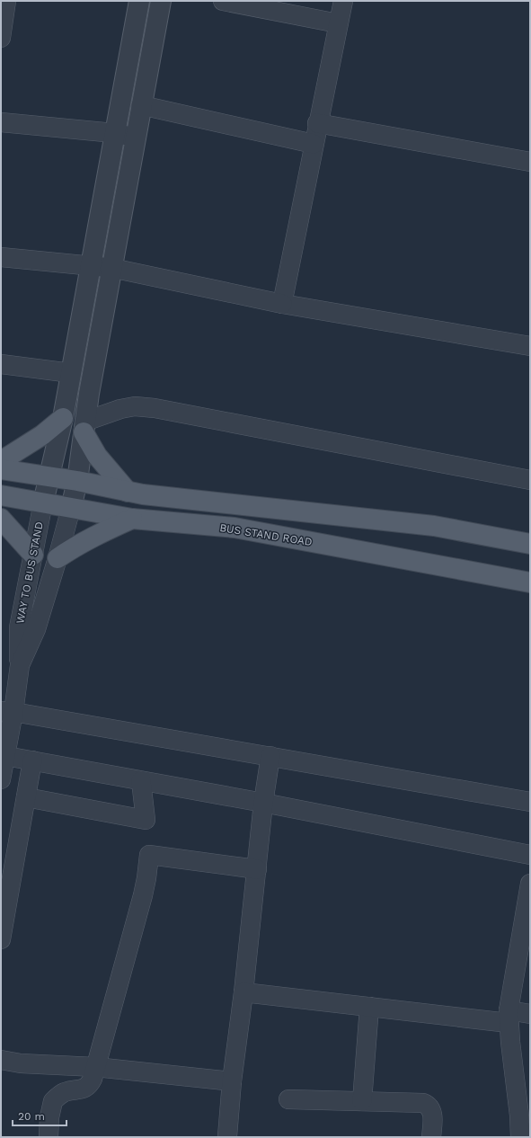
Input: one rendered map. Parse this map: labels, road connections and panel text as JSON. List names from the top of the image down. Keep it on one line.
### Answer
{"streets":{"main road":["BUS STAND ROAD"],"street":["WAY TO BUS STAND"]},"crossings":[["BUS STAND ROAD","WAY TO BUS STAND"]],"scale_bar":"20 m"}
